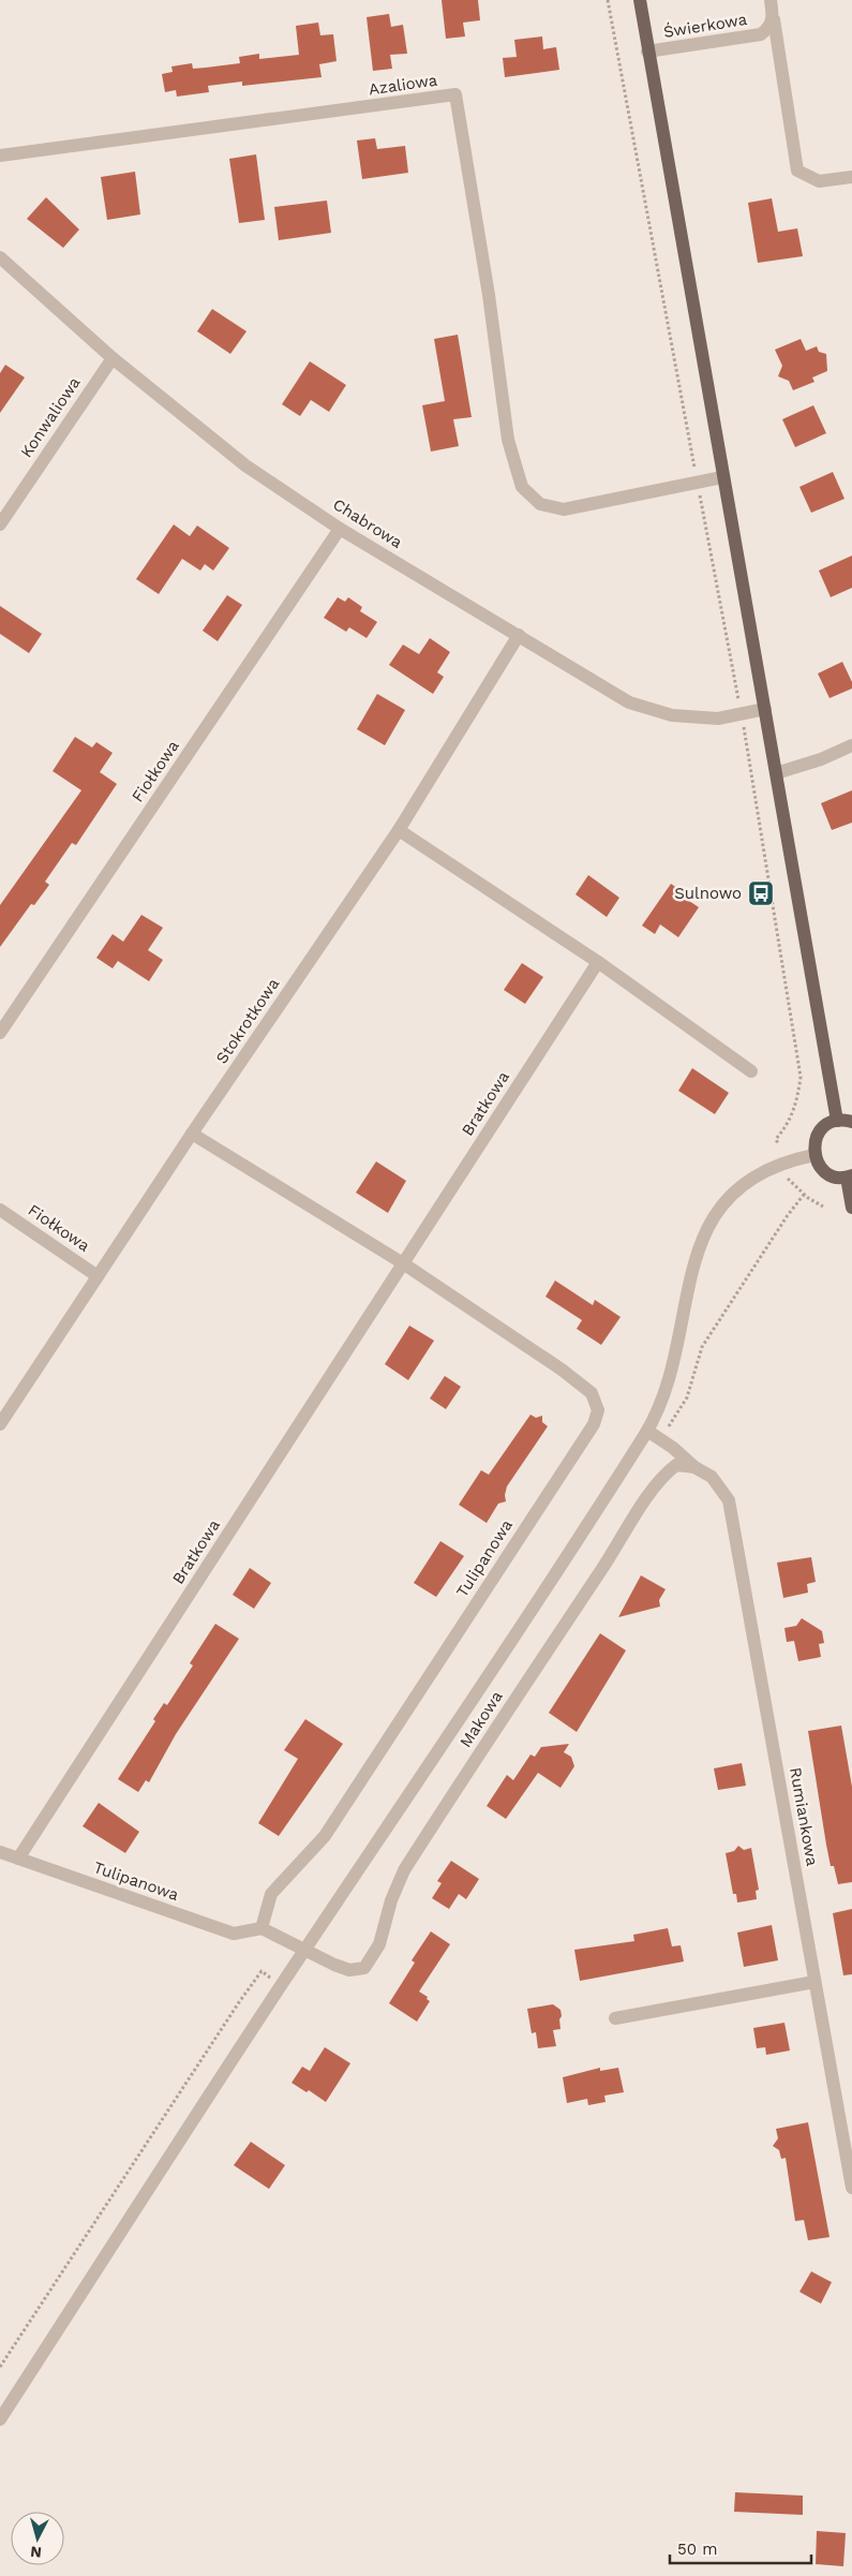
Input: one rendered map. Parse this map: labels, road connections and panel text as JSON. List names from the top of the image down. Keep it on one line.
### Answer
{"streets":{"street":["Świerkowa","Azaliowa","Konwaliowa","Chabrowa","Fiołkowa","Stokrotkowa","Bratkowa","Tulipanowa","Makowa","Rumiankowa"]},"crossings":[["Konwaliowa","Chabrowa"],["Chabrowa","Fiołkowa"],["Chabrowa","Stokrotkowa"],["Fiołkowa","Stokrotkowa"],["Bratkowa","Tulipanowa"],["Makowa","Rumiankowa"]],"places":{"bus stop":["Sulnowo"]},"scale_bar":"50 m","north":"bottom"}
